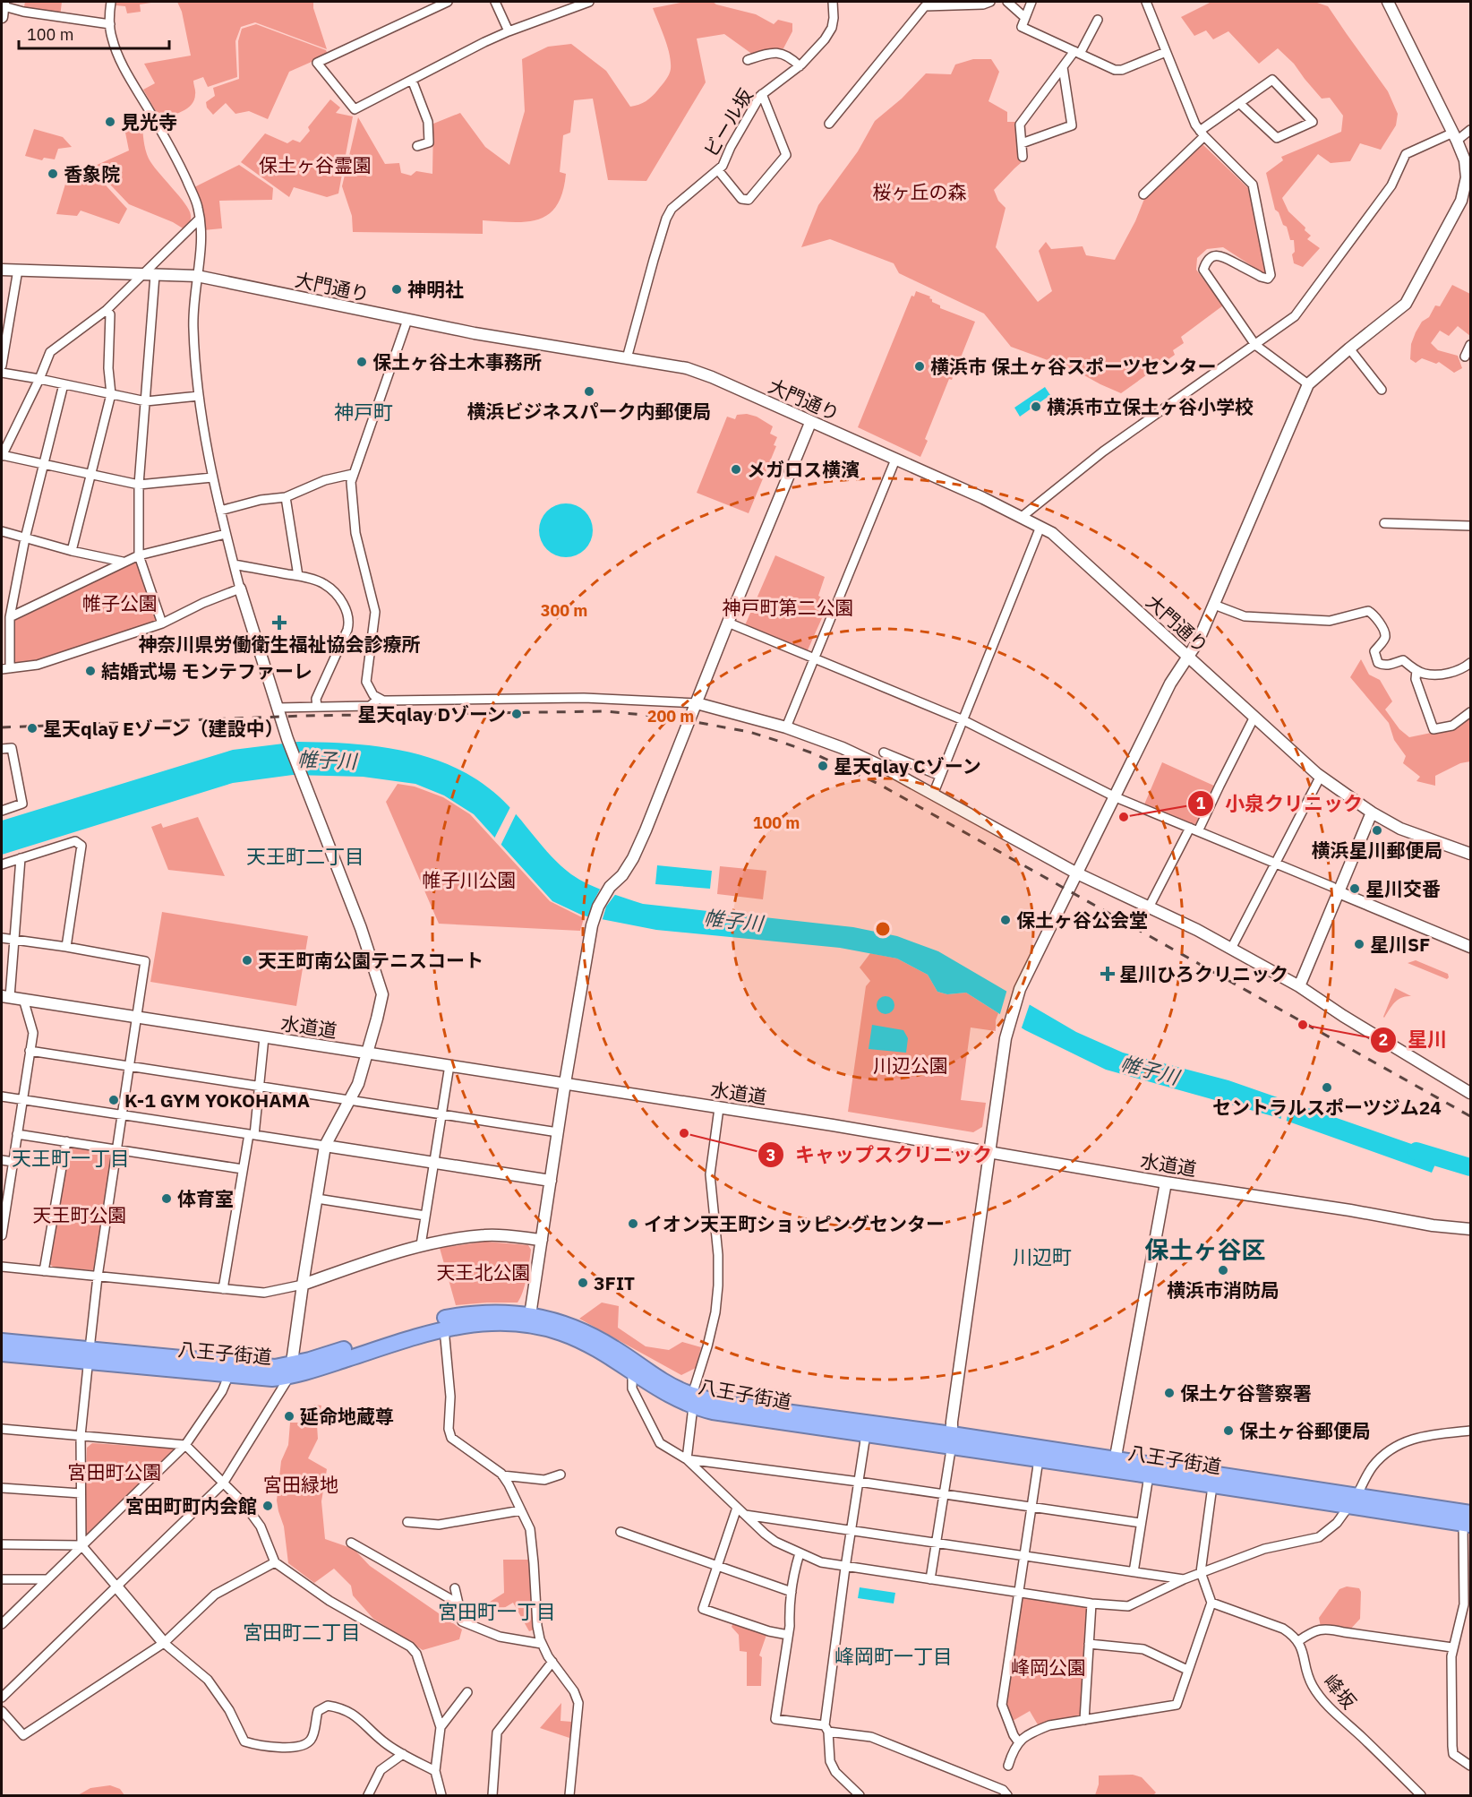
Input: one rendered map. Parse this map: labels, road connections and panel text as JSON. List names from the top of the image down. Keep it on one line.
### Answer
{"streets":{"highway":["八王子街道"],"street":["ビール坂","大門通り","水道道","峰坂"]},"crossings":[["ビール坂","大門通り"]],"districts":["神戸町","天王町二丁目","天王町一丁目","保土ヶ谷区","川辺町","宮田町一丁目","宮田町二丁目","峰岡町一丁目"],"water":["帷子川"],"parks":["保土ヶ谷霊園","桜ヶ丘の森","帷子公園","神戸町第二公園","帷子川公園","川辺公園","天王町公園","天王北公園","宮田町公園","宮田緑地","峰岡公園"],"places":{"other":["見光寺","香象院","神明社","保土ヶ谷土木事務所","横浜市 保土ヶ谷スポーツセンター","横浜ビジネスパーク内郵便局","横浜市立保土ヶ谷小学校","メガロス横濱","結婚式場 モンテファーレ","星天qlay Dゾーン","星天qlay Eゾーン（建設中）","星天qlay Cゾーン","小泉クリニック","横浜星川郵便局","星川交番","保土ヶ谷公会堂","星川SF","天王町南公園テニスコート","星川","セントラルスポーツジム24","K-1 GYM YOKOHAMA","キャップスクリニック","体育室","イオン天王町ショッピングセンター","横浜市消防局","3FIT","保土ケ谷警察署","延命地蔵尊","保土ヶ谷郵便局","宮田町町内会館"],"health":["神奈川県労働衛生福祉協会診療所","星川ひろクリニック"]},"scale_bar":"100 m","rings":["300 m","200 m","100 m"]}
